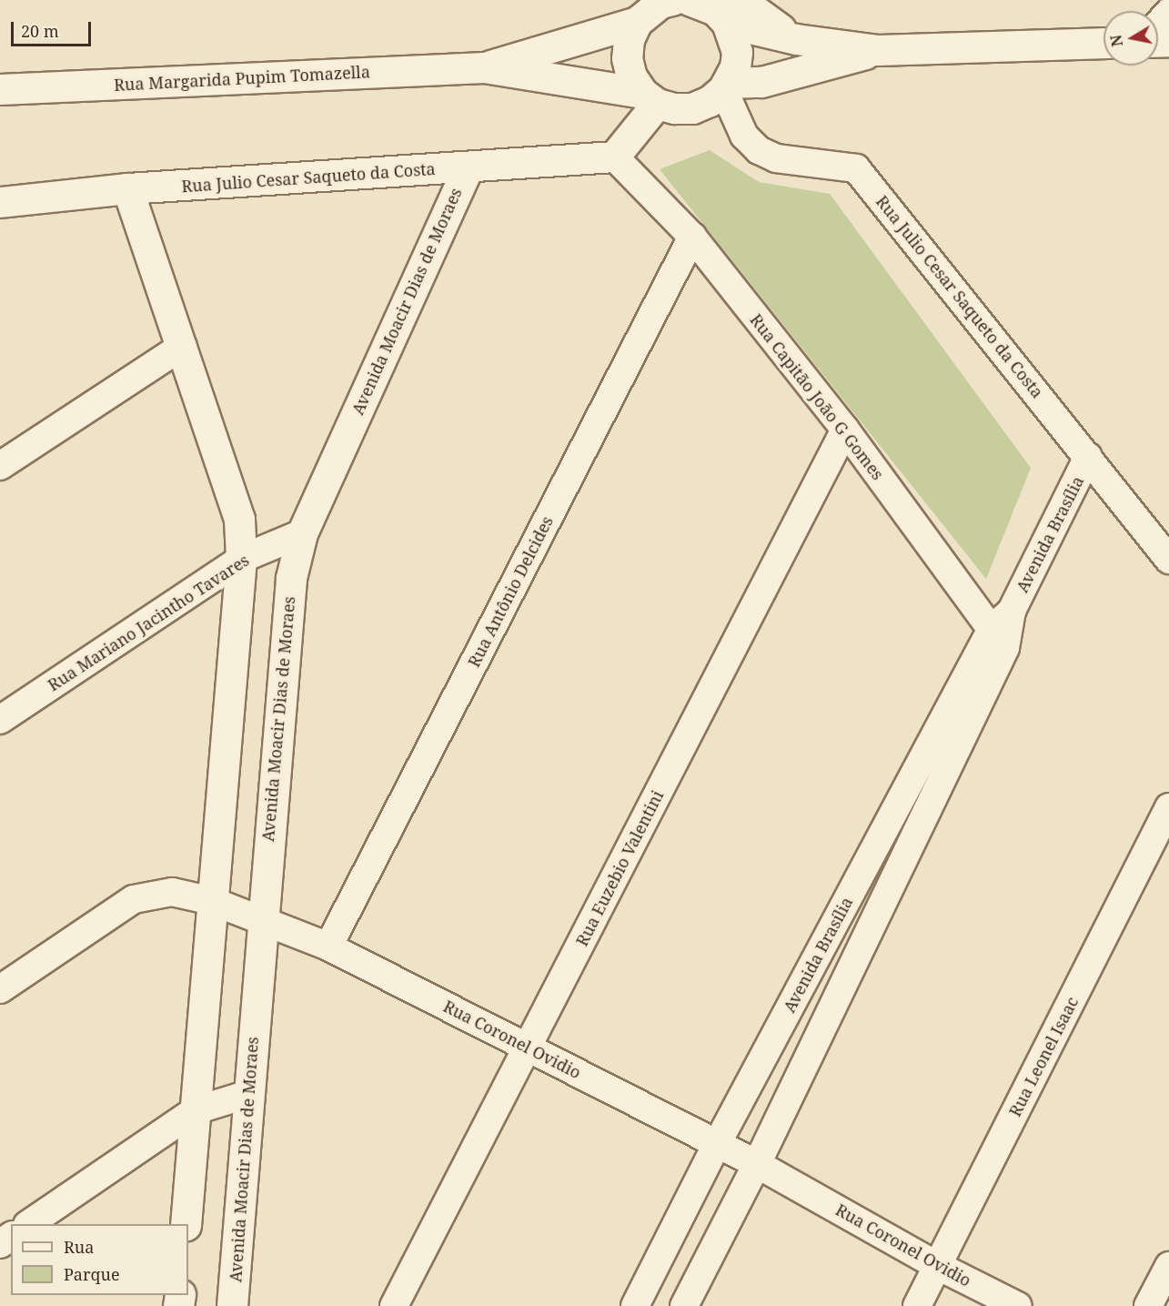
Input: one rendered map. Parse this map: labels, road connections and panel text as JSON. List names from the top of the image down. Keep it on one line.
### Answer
{"streets":{"main road":["Rua Margarida Pupim Tomazella","Rua Julio Cesar Saqueto da Costa","Avenida Moacir Dias de Moraes"],"street":["Rua Capitão João G Gomes","Avenida Brasília","Rua Antônio Delcides","Rua Mariano Jacintho Tavares","Rua Euzebio Valentini","Rua Coronel Ovidio","Rua Leonel Isaac"]},"crossings":[["Rua Margarida Pupim Tomazella","Rua Julio Cesar Saqueto da Costa"],["Rua Julio Cesar Saqueto da Costa","Avenida Moacir Dias de Moraes"],["Rua Julio Cesar Saqueto da Costa","Rua Capitão João G Gomes"],["Rua Julio Cesar Saqueto da Costa","Avenida Brasília"],["Avenida Moacir Dias de Moraes","Rua Mariano Jacintho Tavares"],["Avenida Moacir Dias de Moraes","Rua Coronel Ovidio"],["Rua Capitão João G Gomes","Avenida Brasília"],["Rua Capitão João G Gomes","Rua Antônio Delcides"],["Rua Capitão João G Gomes","Rua Euzebio Valentini"],["Avenida Brasília","Rua Coronel Ovidio"],["Rua Antônio Delcides","Rua Coronel Ovidio"],["Rua Euzebio Valentini","Rua Coronel Ovidio"],["Rua Coronel Ovidio","Rua Leonel Isaac"]],"legend":["Rua","Parque"],"scale_bar":"20 m","north":"left"}
